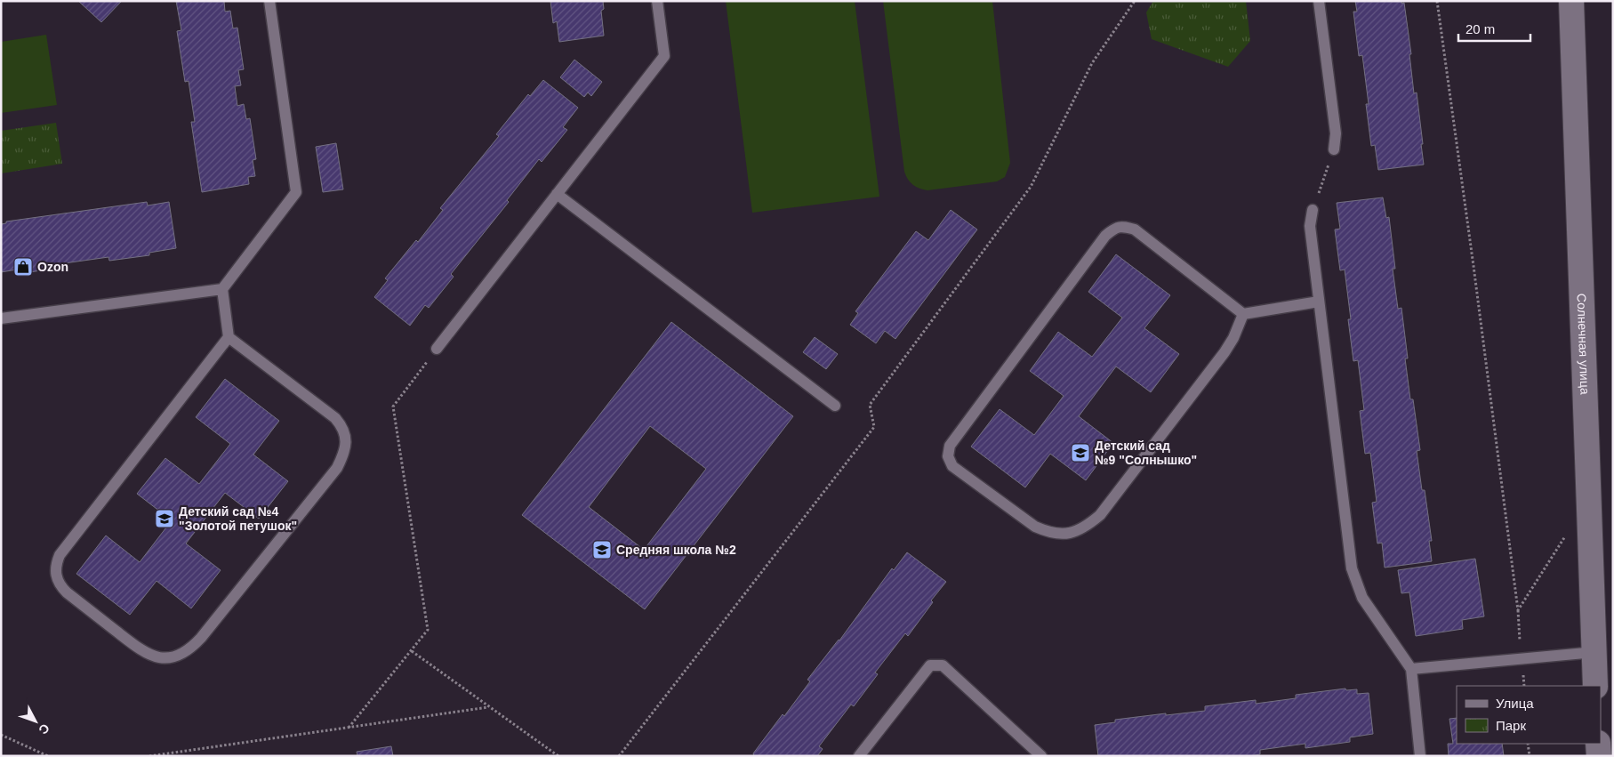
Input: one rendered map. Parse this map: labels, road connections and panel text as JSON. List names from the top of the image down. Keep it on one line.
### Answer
{"streets":{"street":["Солнечная улица"]},"places":{"shop":["Ozon"],"school or university":["Детский сад №9 \"Солнышко\"","Детский сад №4 \"Золотой петушок\"","Средняя школа №2"]},"legend":["Улица","Парк"],"scale_bar":"20 m","north":"bottom right"}
